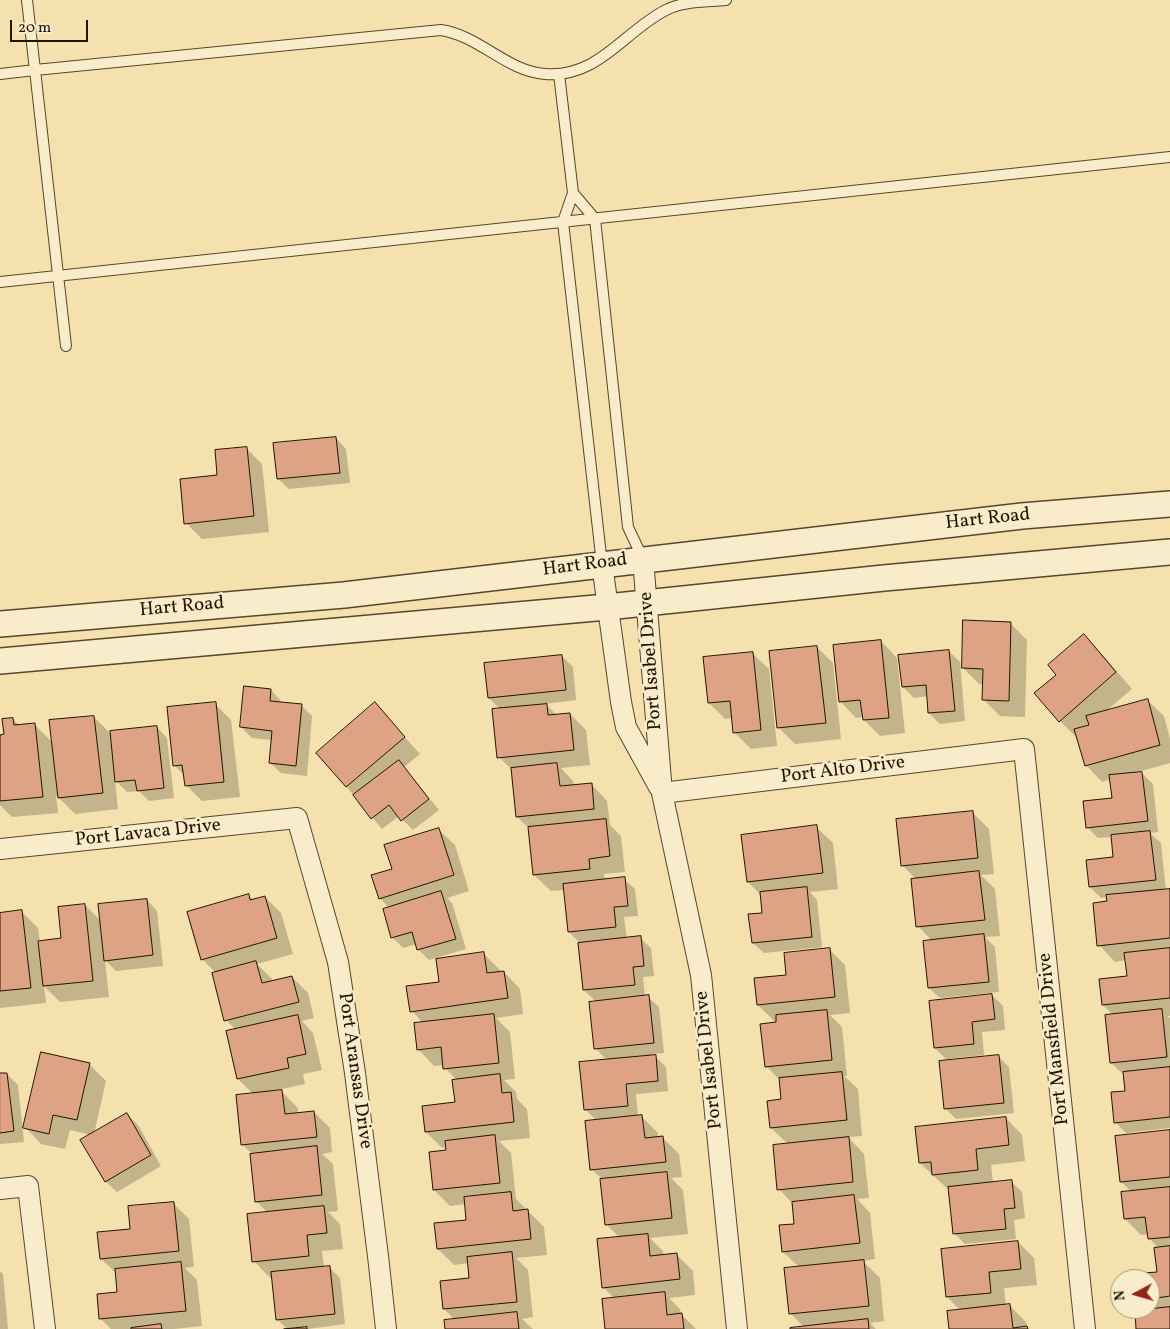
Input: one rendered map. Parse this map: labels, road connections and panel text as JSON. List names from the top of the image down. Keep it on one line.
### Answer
{"streets":{"street":["Hart Road","Port Isabel Drive","Port Alto Drive","Port Lavaca Drive","Port Mansfield Drive","Port Aransas Drive"]},"crossings":[["Hart Road","Port Isabel Drive"],["Port Isabel Drive","Port Alto Drive"],["Port Alto Drive","Port Mansfield Drive"],["Port Lavaca Drive","Port Aransas Drive"]],"scale_bar":"20 m","north":"left"}
